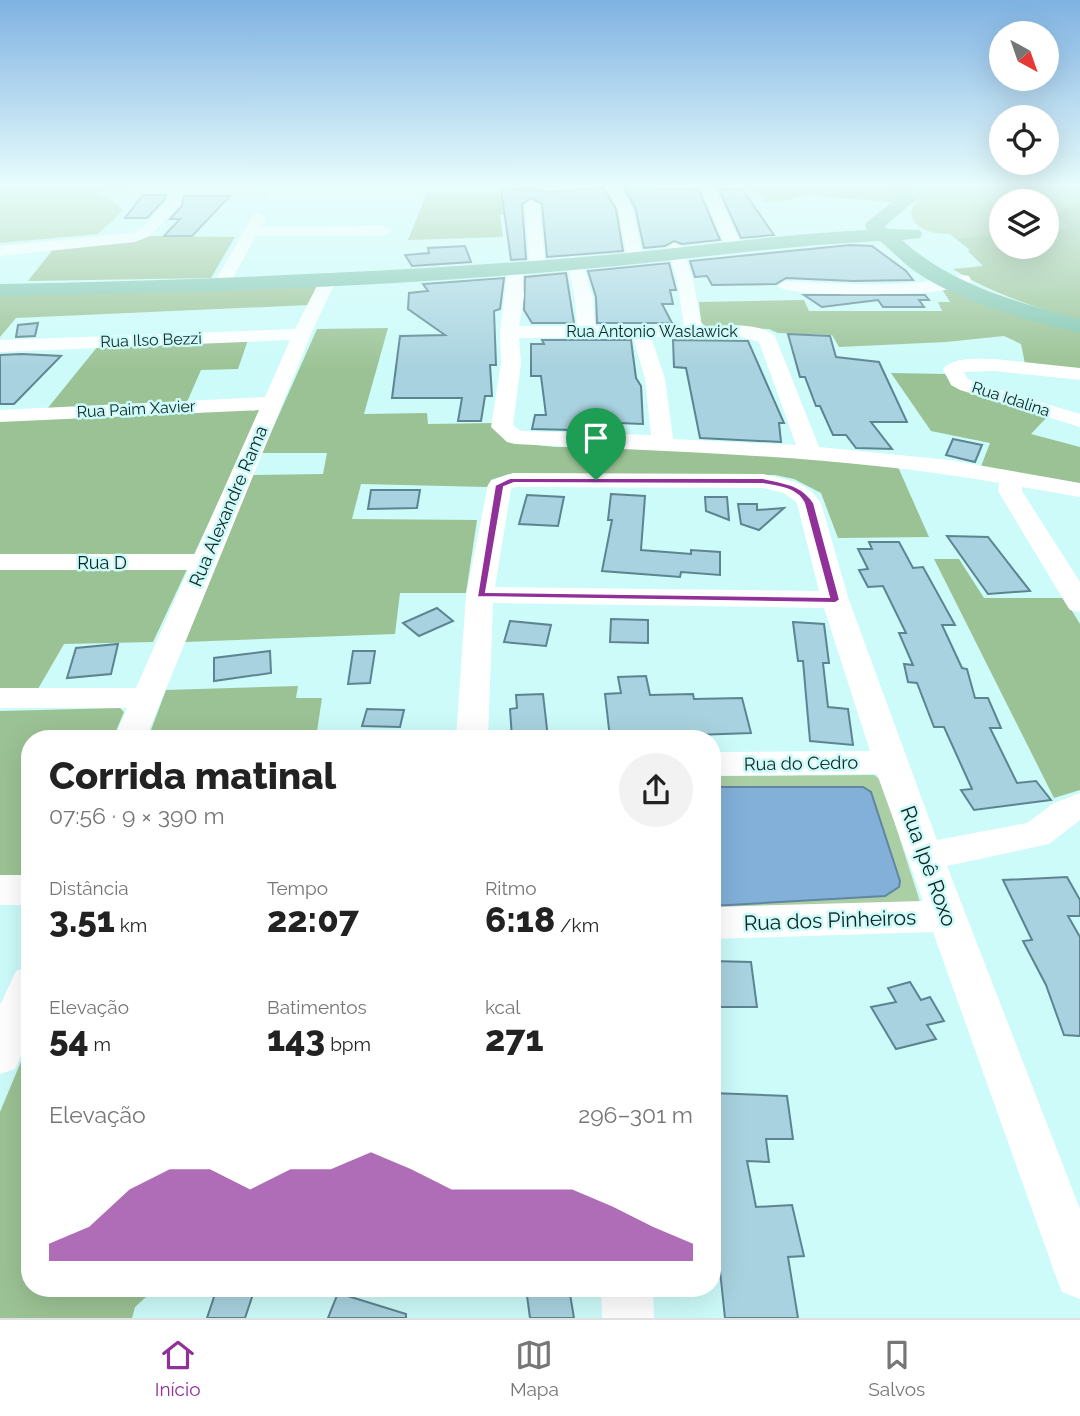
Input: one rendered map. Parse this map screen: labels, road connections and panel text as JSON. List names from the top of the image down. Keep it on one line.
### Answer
{"streets":{"street":["Rua Antonio Waslawick","Rua Ilso Bezzi","Rua Idalina","Rua Paim Xavier","Rua Alexandre Rama","Rua D","Rua do Cedro","Rua Ipê Roxo","Rua dos Pinheiros"]},"crossings":[["Rua Ilso Bezzi","Rua Alexandre Rama"],["Rua Paim Xavier","Rua Alexandre Rama"],["Rua Alexandre Rama","Rua D"],["Rua do Cedro","Rua Ipê Roxo"],["Rua Ipê Roxo","Rua dos Pinheiros"]],"north":"bottom right","page":{"heading":["Corrida matinal","07:56 · 9 × 390 m"],"stats":[["Distância","3.51 km"],["Tempo","22:07"],["Ritmo","6:18 /km"],["Elevação","54 m"],["Batimentos","143 bpm"],["kcal","271"]],"chart":["Elevação","296–301 m"],"tabs":["Início","Mapa","Salvos"]}}
